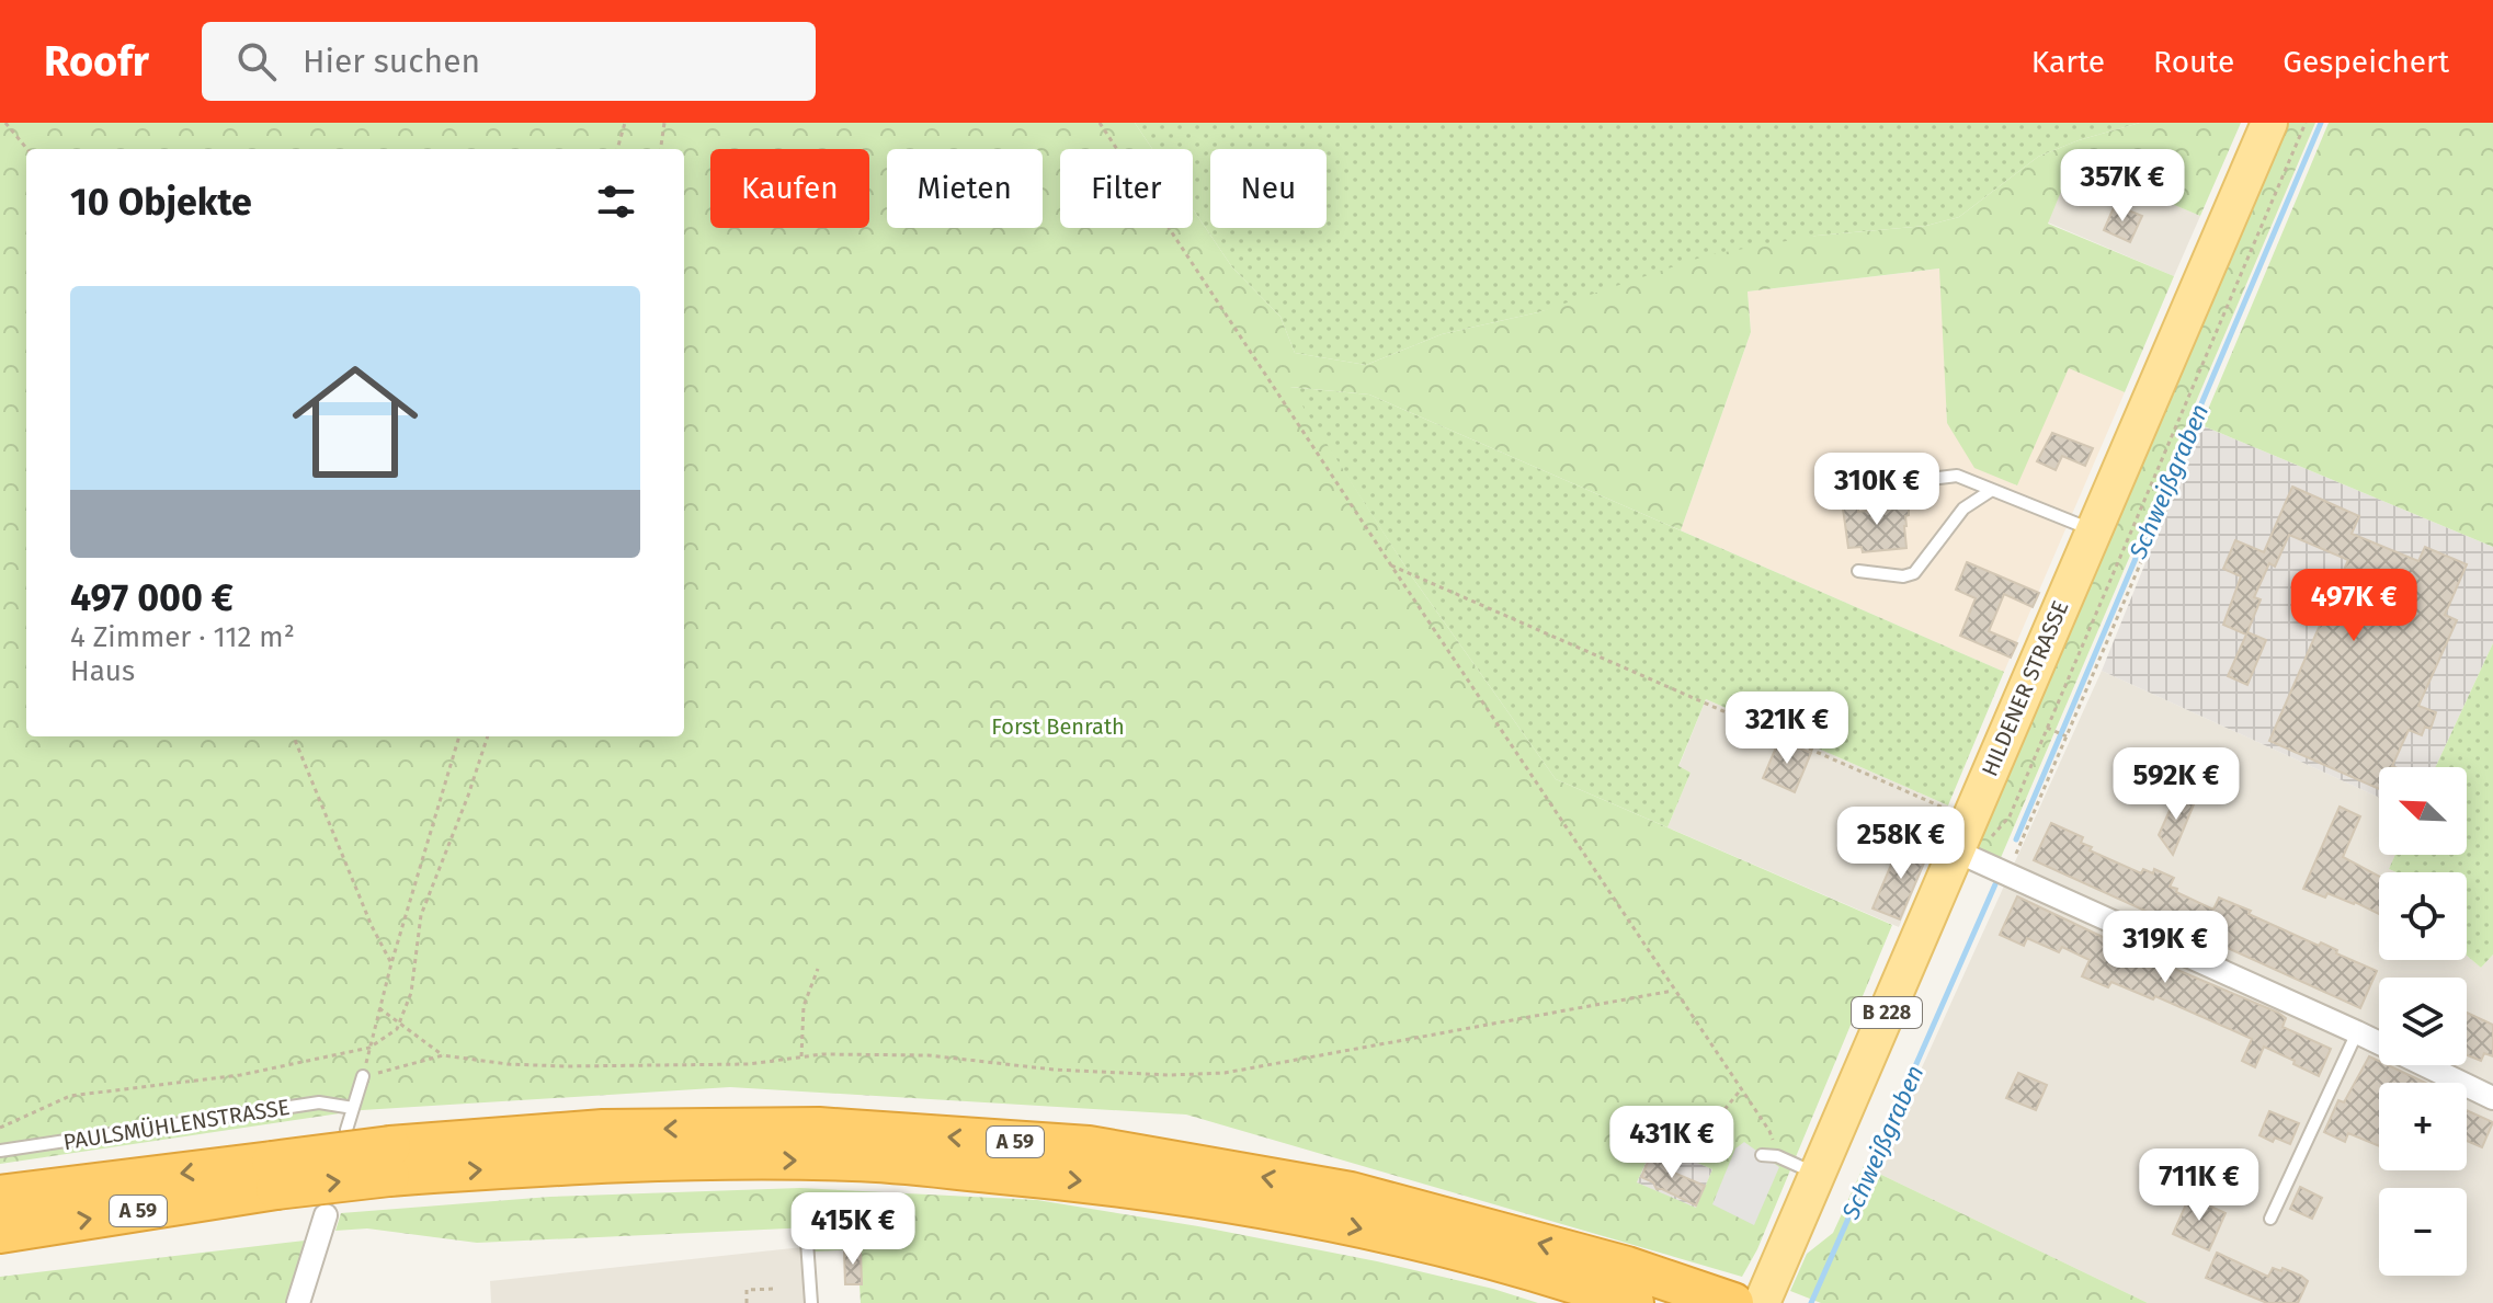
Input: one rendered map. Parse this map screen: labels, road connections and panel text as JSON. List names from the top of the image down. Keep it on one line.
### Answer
{"streets":{"highway":["A 59"],"main road":["HILDENER STRASSE","B 228"],"lane":["PAULSMÜHLENSTRASSE"]},"water":["Schweißgraben"],"parks":["Forst Benrath"],"north":"top left","page":{"header":"Roofr","search":"Hier suchen","nav":["Karte","Route","Gespeichert"],"price":["357K €","310K €","497K €","321K €","592K €","258K €","319K €","431K €","711K €","415K €"],"chip":["Kaufen","Mieten","Filter","Neu"],"heading":"10 Objekte","list":[{"name":"497 000 €","note":"4 Zimmer · 112 m² · Haus"}],"map_buttons":["+","−"]}}
